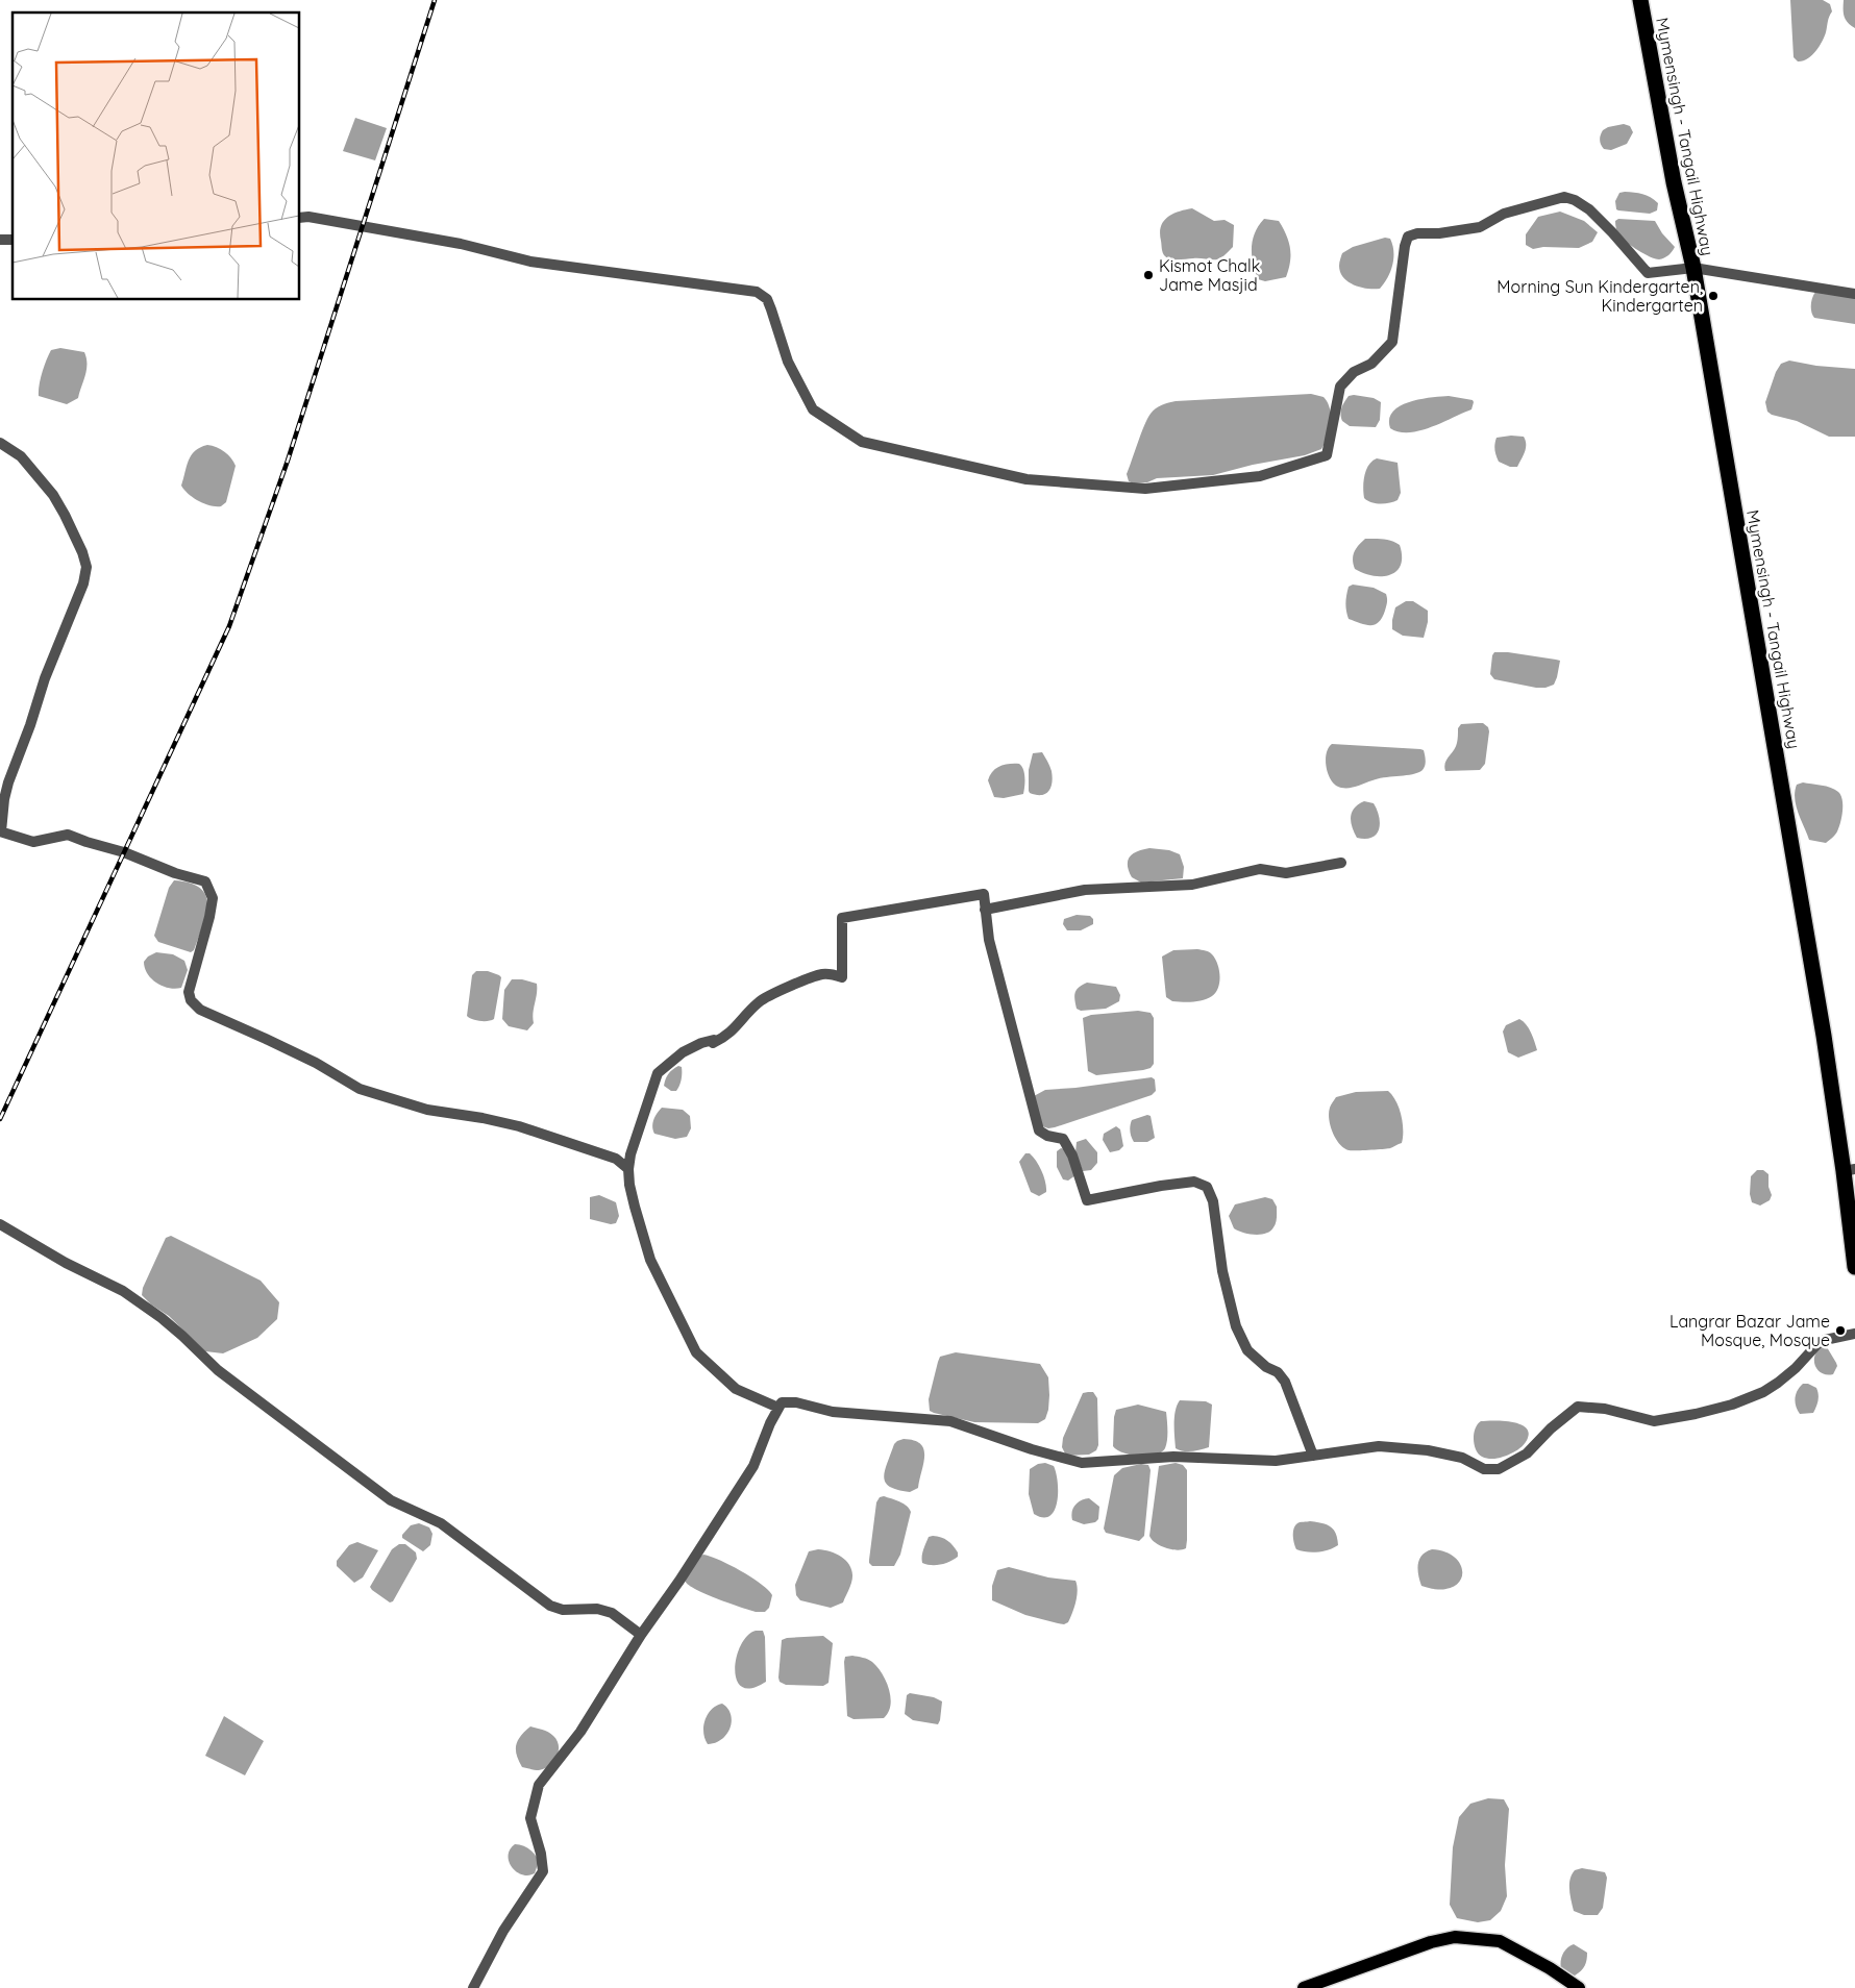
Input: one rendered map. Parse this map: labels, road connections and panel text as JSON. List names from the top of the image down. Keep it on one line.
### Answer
{"streets":{"highway":["Mymensingh - Tangail Highway"]},"places":["Kismot Chalk Jame Masjid","Morning Sun Kindergarten, Kindergarten","Langrar Bazar Jame Mosque, Mosque"]}
